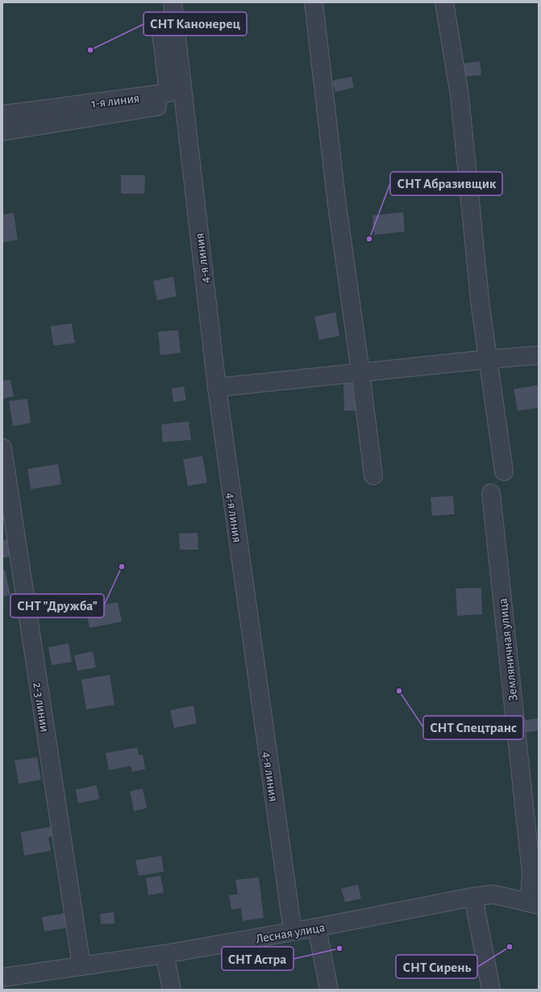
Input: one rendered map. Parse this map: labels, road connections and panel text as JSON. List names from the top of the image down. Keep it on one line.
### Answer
{"streets":{"street":["1-я линия","4-я линия","Земляничная улица","2-3 линии","Лесная улица"]},"crossings":[["4-я линия","Лесная улица"],["Земляничная улица","Лесная улица"],["2-3 линии","Лесная улица"]],"places":["СНТ Канонерец","СНТ Абразивщик","СНТ \"Дружба\"","СНТ Спецтранс","СНТ Сирень","СНТ Астра"]}
